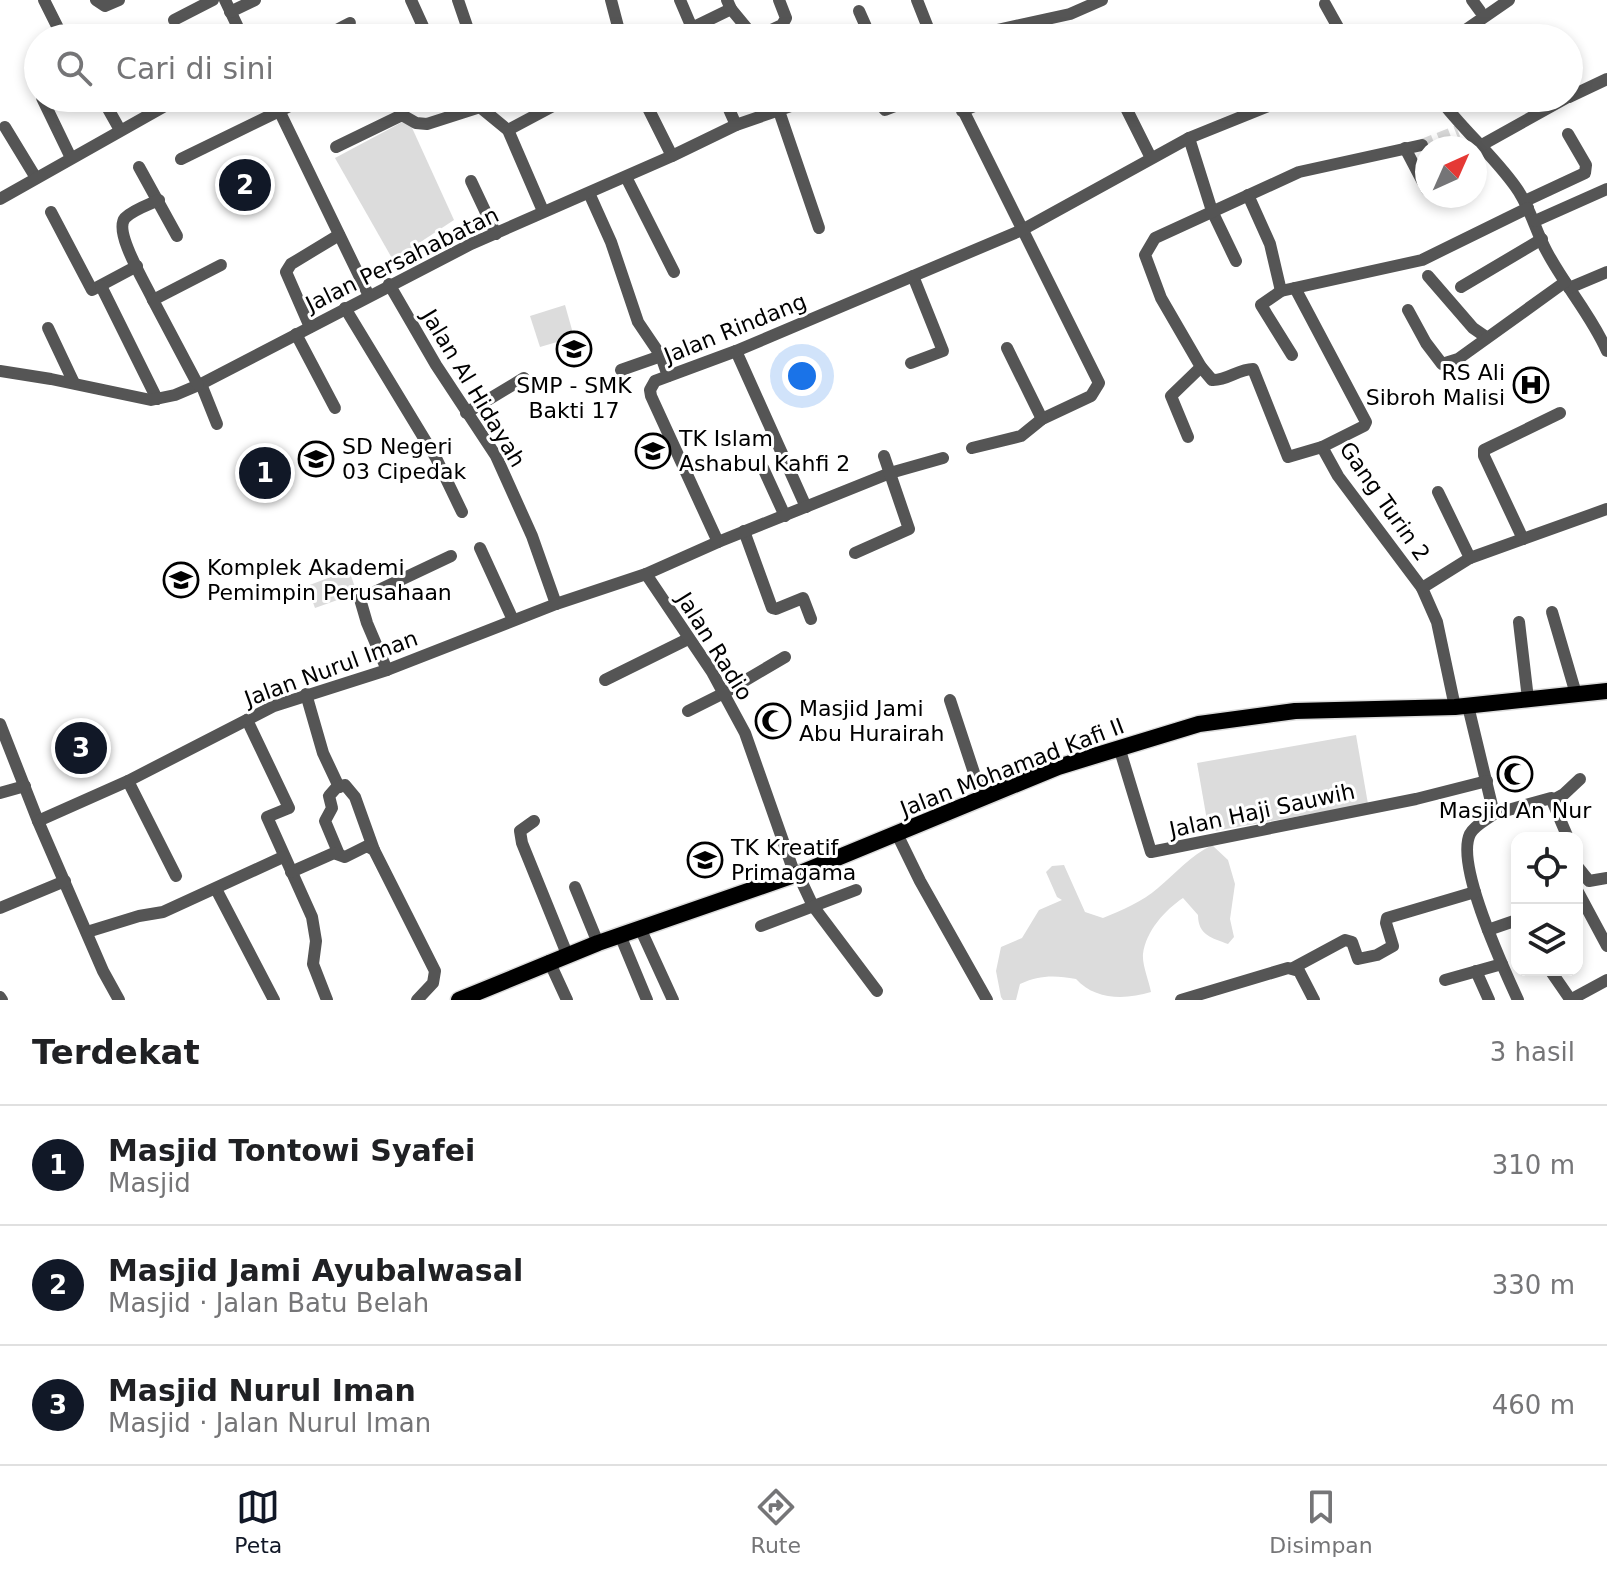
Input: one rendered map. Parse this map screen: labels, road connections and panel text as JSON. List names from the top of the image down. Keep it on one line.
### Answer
{"streets":{"main road":["Jalan Mohamad Kafi II"],"street":["Jalan Persahabatan","Jalan Rindang","Jalan Al Hidayah","Gang Turin 2","Jalan Radio","Jalan Nurul Iman","Jalan Haji Sauwih"]},"crossings":[["Jalan Persahabatan","Jalan Al Hidayah"],["Jalan Al Hidayah","Jalan Nurul Iman"],["Gang Turin 2","Jalan Mohamad Kafi II"],["Gang Turin 2","Jalan Haji Sauwih"],["Jalan Radio","Jalan Mohamad Kafi II"],["Jalan Mohamad Kafi II","Jalan Haji Sauwih"]],"places":{"school or university":["SMP - SMK Bakti 17","TK Islam Ashabul Kahfi 2","SD Negeri 03 Cipedak","Komplek Akademi Pemimpin Perusahaan","TK Kreatif Primagama"],"hospital":["RS Ali Sibroh Malisi"],"mosque":["Masjid Jami Abu Hurairah","Masjid An Nur"]},"north":"top right","page":{"search":"Cari di sini","pins":["2","1","3"],"heading":["Terdekat","3 hasil"],"list":[{"mark":"1","name":"Masjid Tontowi Syafei","note":"Masjid","value":"310 m"},{"mark":"2","name":"Masjid Jami Ayubalwasal","note":"Masjid · Jalan Batu Belah","value":"330 m"},{"mark":"3","name":"Masjid Nurul Iman","note":"Masjid · Jalan Nurul Iman","value":"460 m"}],"nav":["Peta","Rute","Disimpan"]}}
